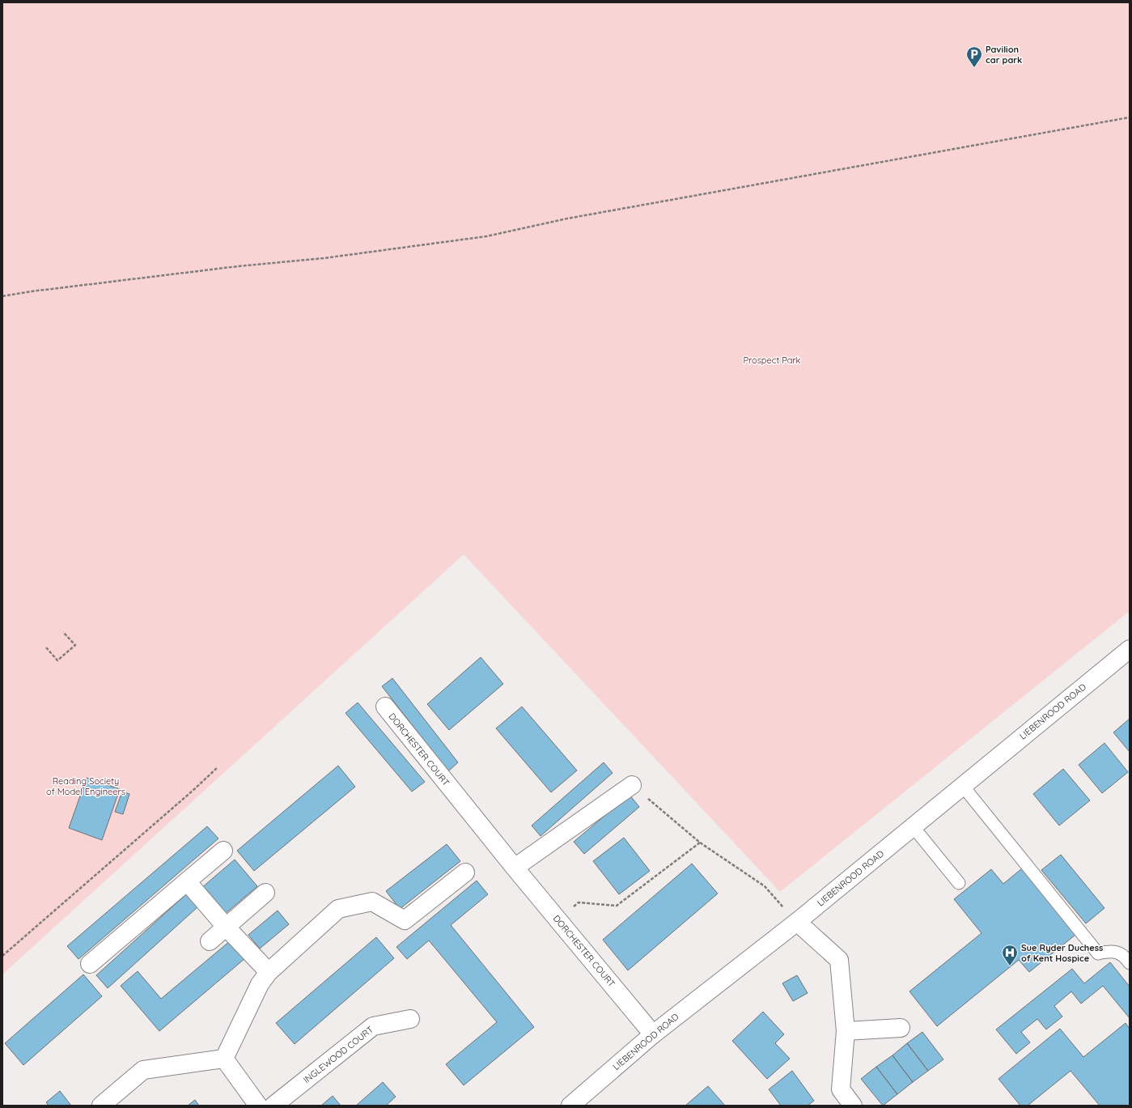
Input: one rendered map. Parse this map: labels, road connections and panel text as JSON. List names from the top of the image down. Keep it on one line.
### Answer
{"streets":{"street":["LIEBENROOD ROAD","DORCHESTER COURT","INGLEWOOD COURT"]},"crossings":[["LIEBENROOD ROAD","DORCHESTER COURT"]],"parks":["Prospect Park","Reading Society of Model Engineers"],"places":{"parking":["Pavilion car park"],"hospital":["Sue Ryder Duchess of Kent Hospice"]}}
